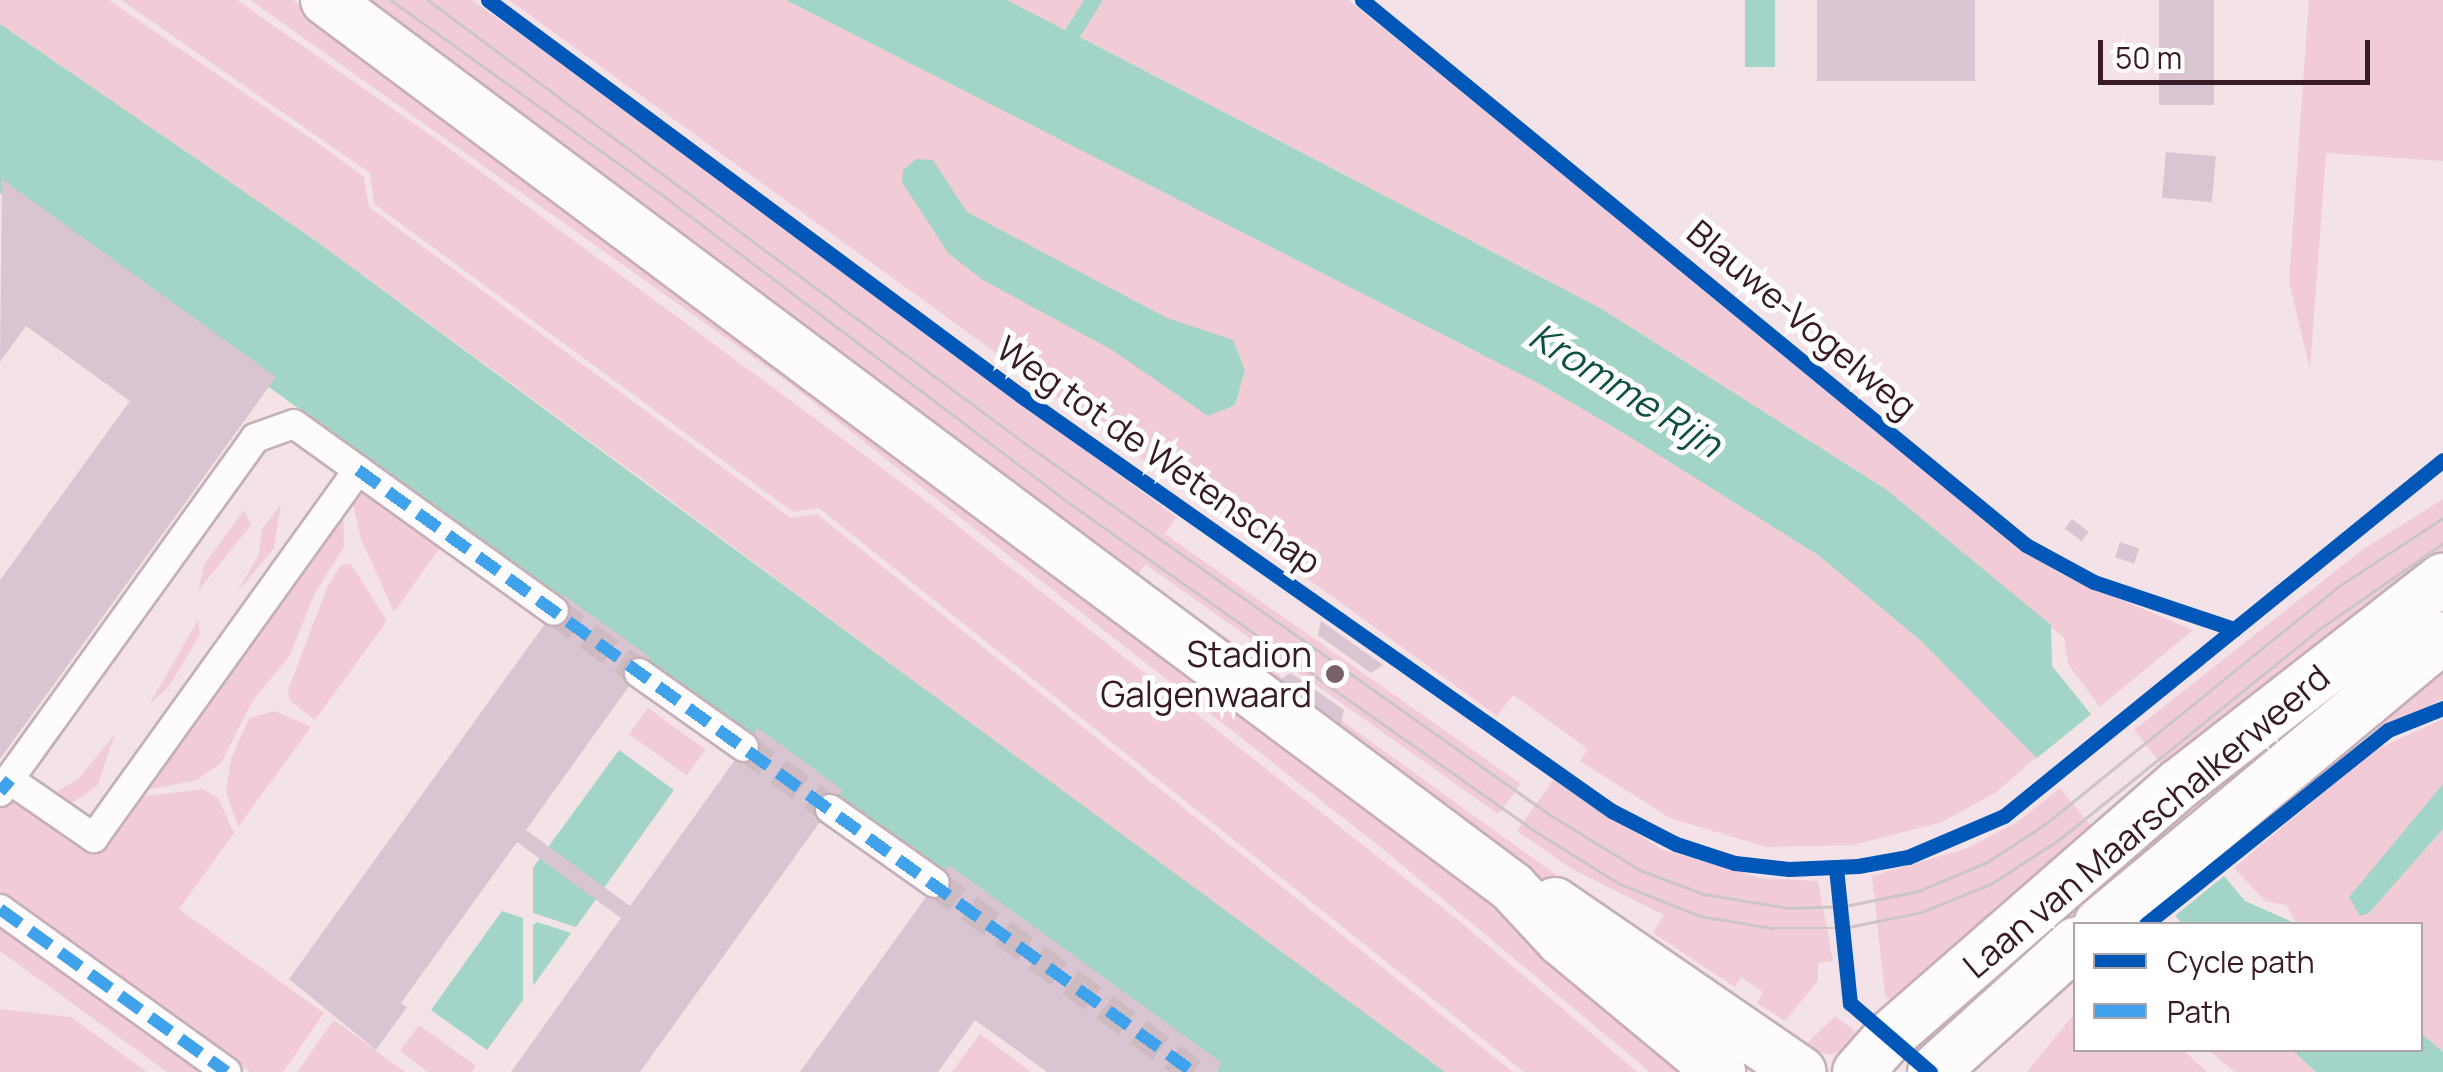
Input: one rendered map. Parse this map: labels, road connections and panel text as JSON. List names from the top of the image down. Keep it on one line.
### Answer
{"streets":{"main road":["Laan van Maarschalkerweerd"],"cycle path":["Blauwe-Vogelweg","Weg tot de Wetenschap"]},"water":["Kromme Rijn"],"places":["Stadion Galgenwaard"],"legend":["Cycle path","Path"],"scale_bar":"50 m"}
